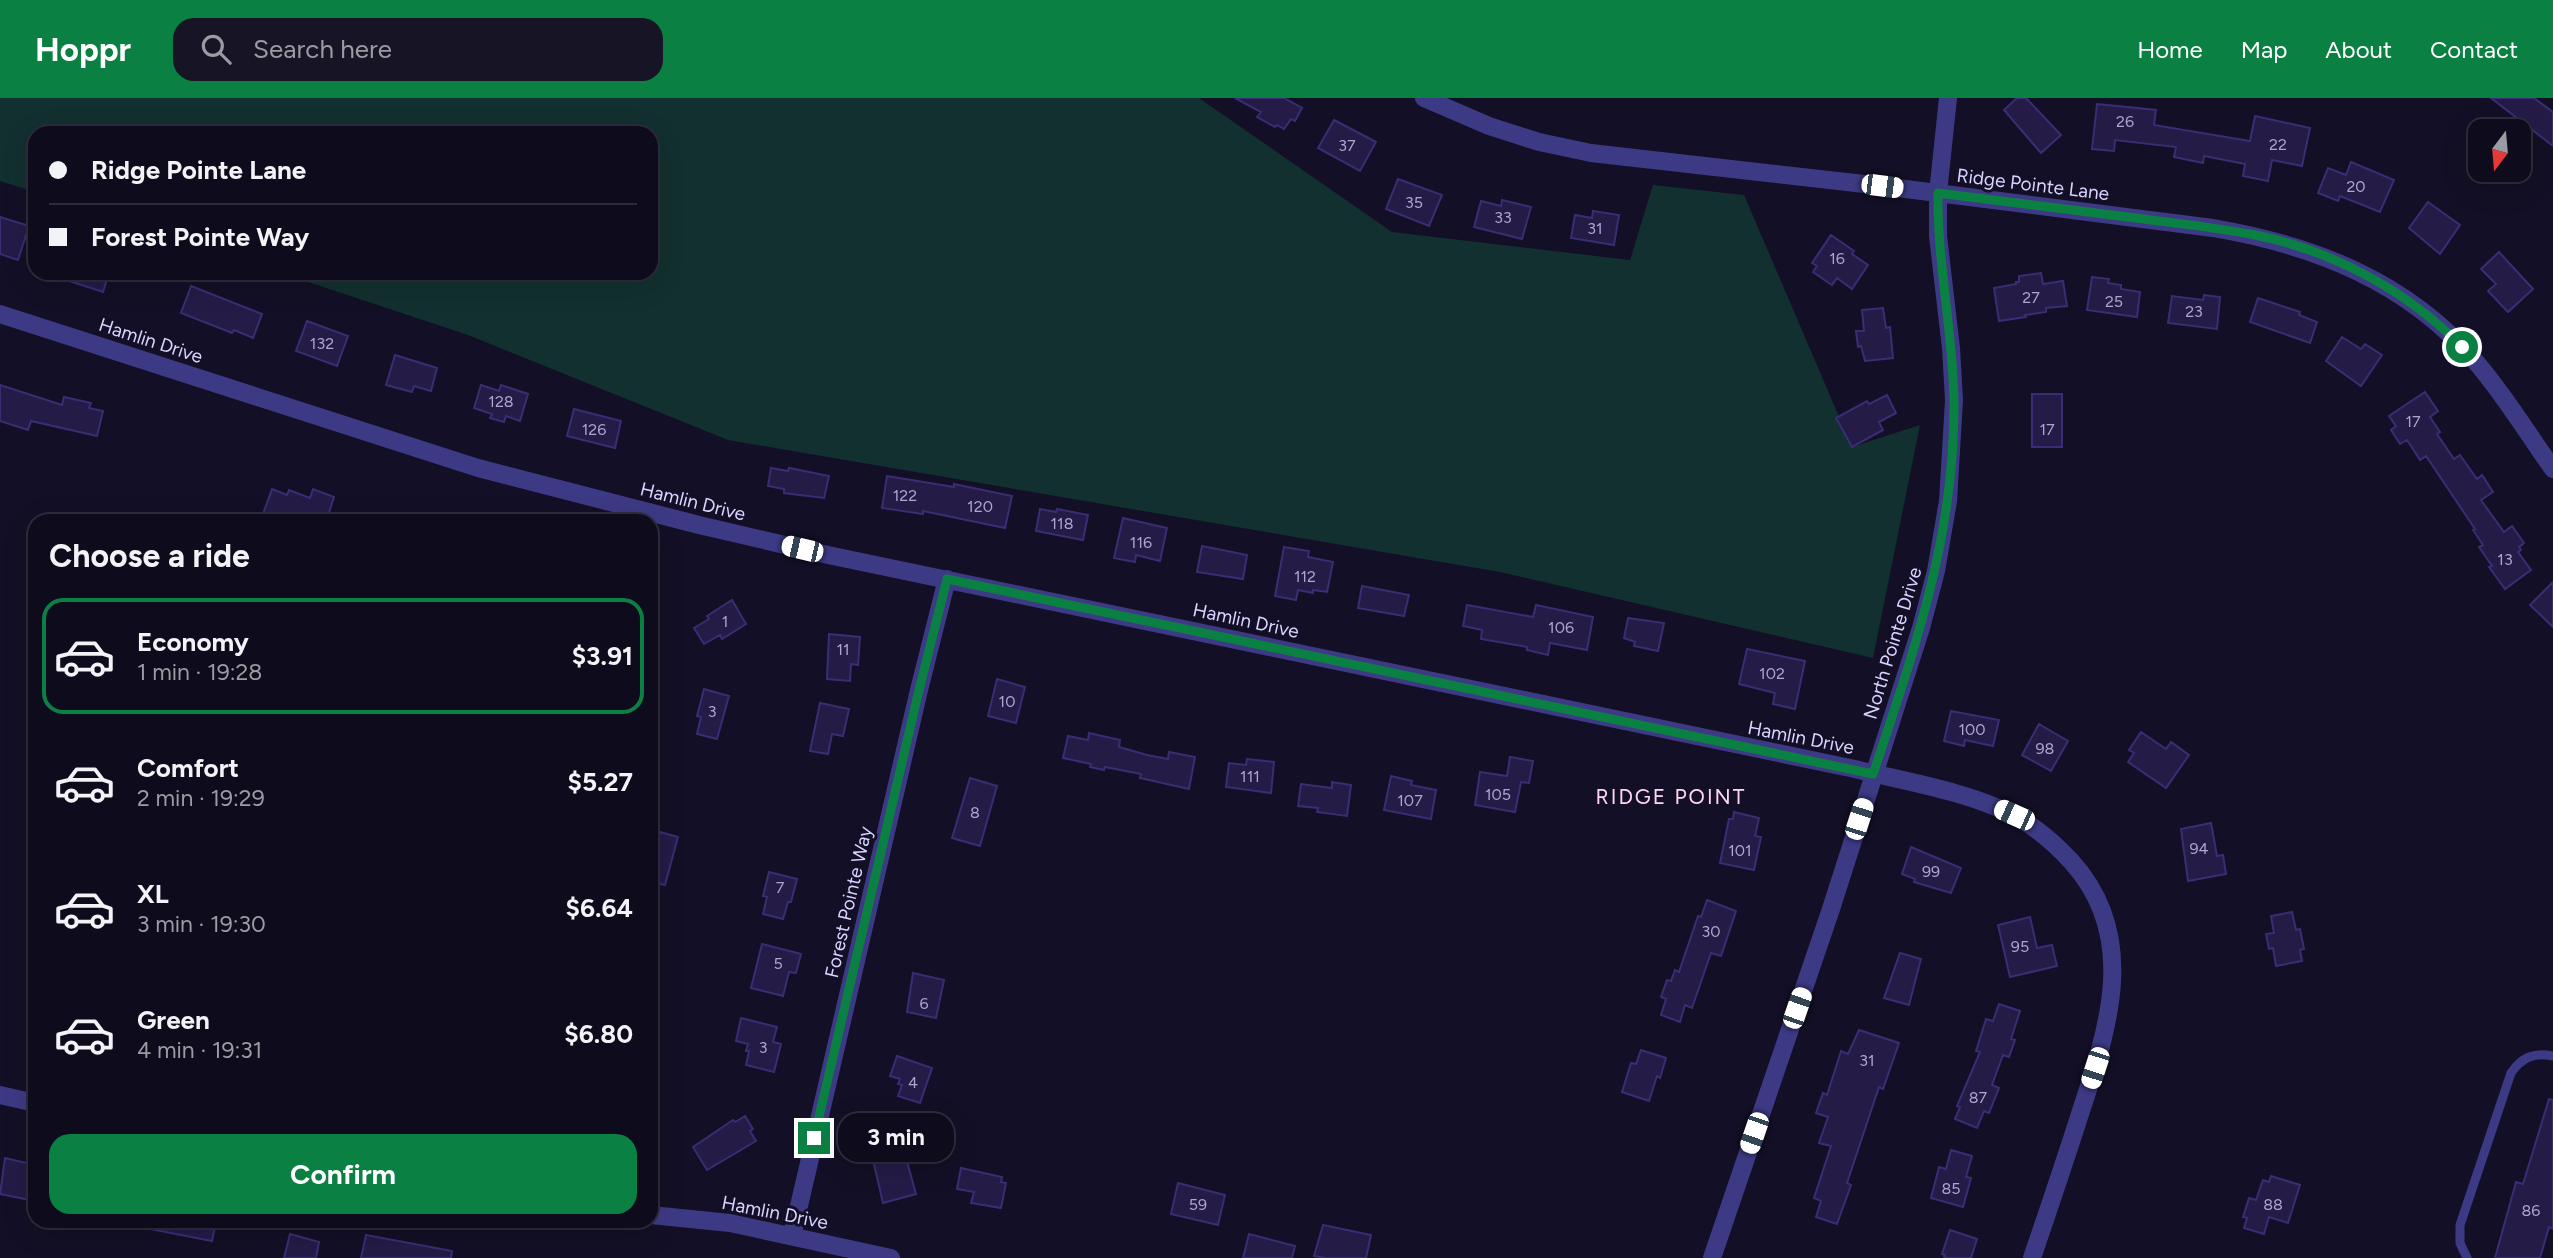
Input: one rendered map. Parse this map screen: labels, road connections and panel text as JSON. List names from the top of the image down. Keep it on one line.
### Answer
{"streets":{"street":["Ridge Pointe Lane","Hamlin Drive","North Pointe Drive","Forest Pointe Way"]},"crossings":[["Ridge Pointe Lane","North Pointe Drive"],["Hamlin Drive","North Pointe Drive"],["Hamlin Drive","Forest Pointe Way"]],"districts":["RIDGE POINT"],"house_numbers":["26","22","37","20","35","33","31","16","27","25","23","132","128","17","126","17","122","120","118","116","13","112","1","106","11","102","10","3","100","98","111","105","107","8","94","101","99","7","30","95","5","6","3","31","4","87","85","59","88","86"],"north":"bottom","page":{"header":"Hoppr","search":"Search here","nav":["Home","Map","About","Contact"],"banner":["Ridge Pointe Lane","Forest Pointe Way"],"heading":"Choose a ride","list":[{"name":"Economy","note":"1 min · 19:28","value":"$3.91"},{"name":"Comfort","note":"2 min · 19:29","value":"$5.27"},{"name":"XL","note":"3 min · 19:30","value":"$6.64"},{"name":"Green","note":"4 min · 19:31","value":"$6.80"}],"bubble":"3 min","buttons":"Confirm"}}
